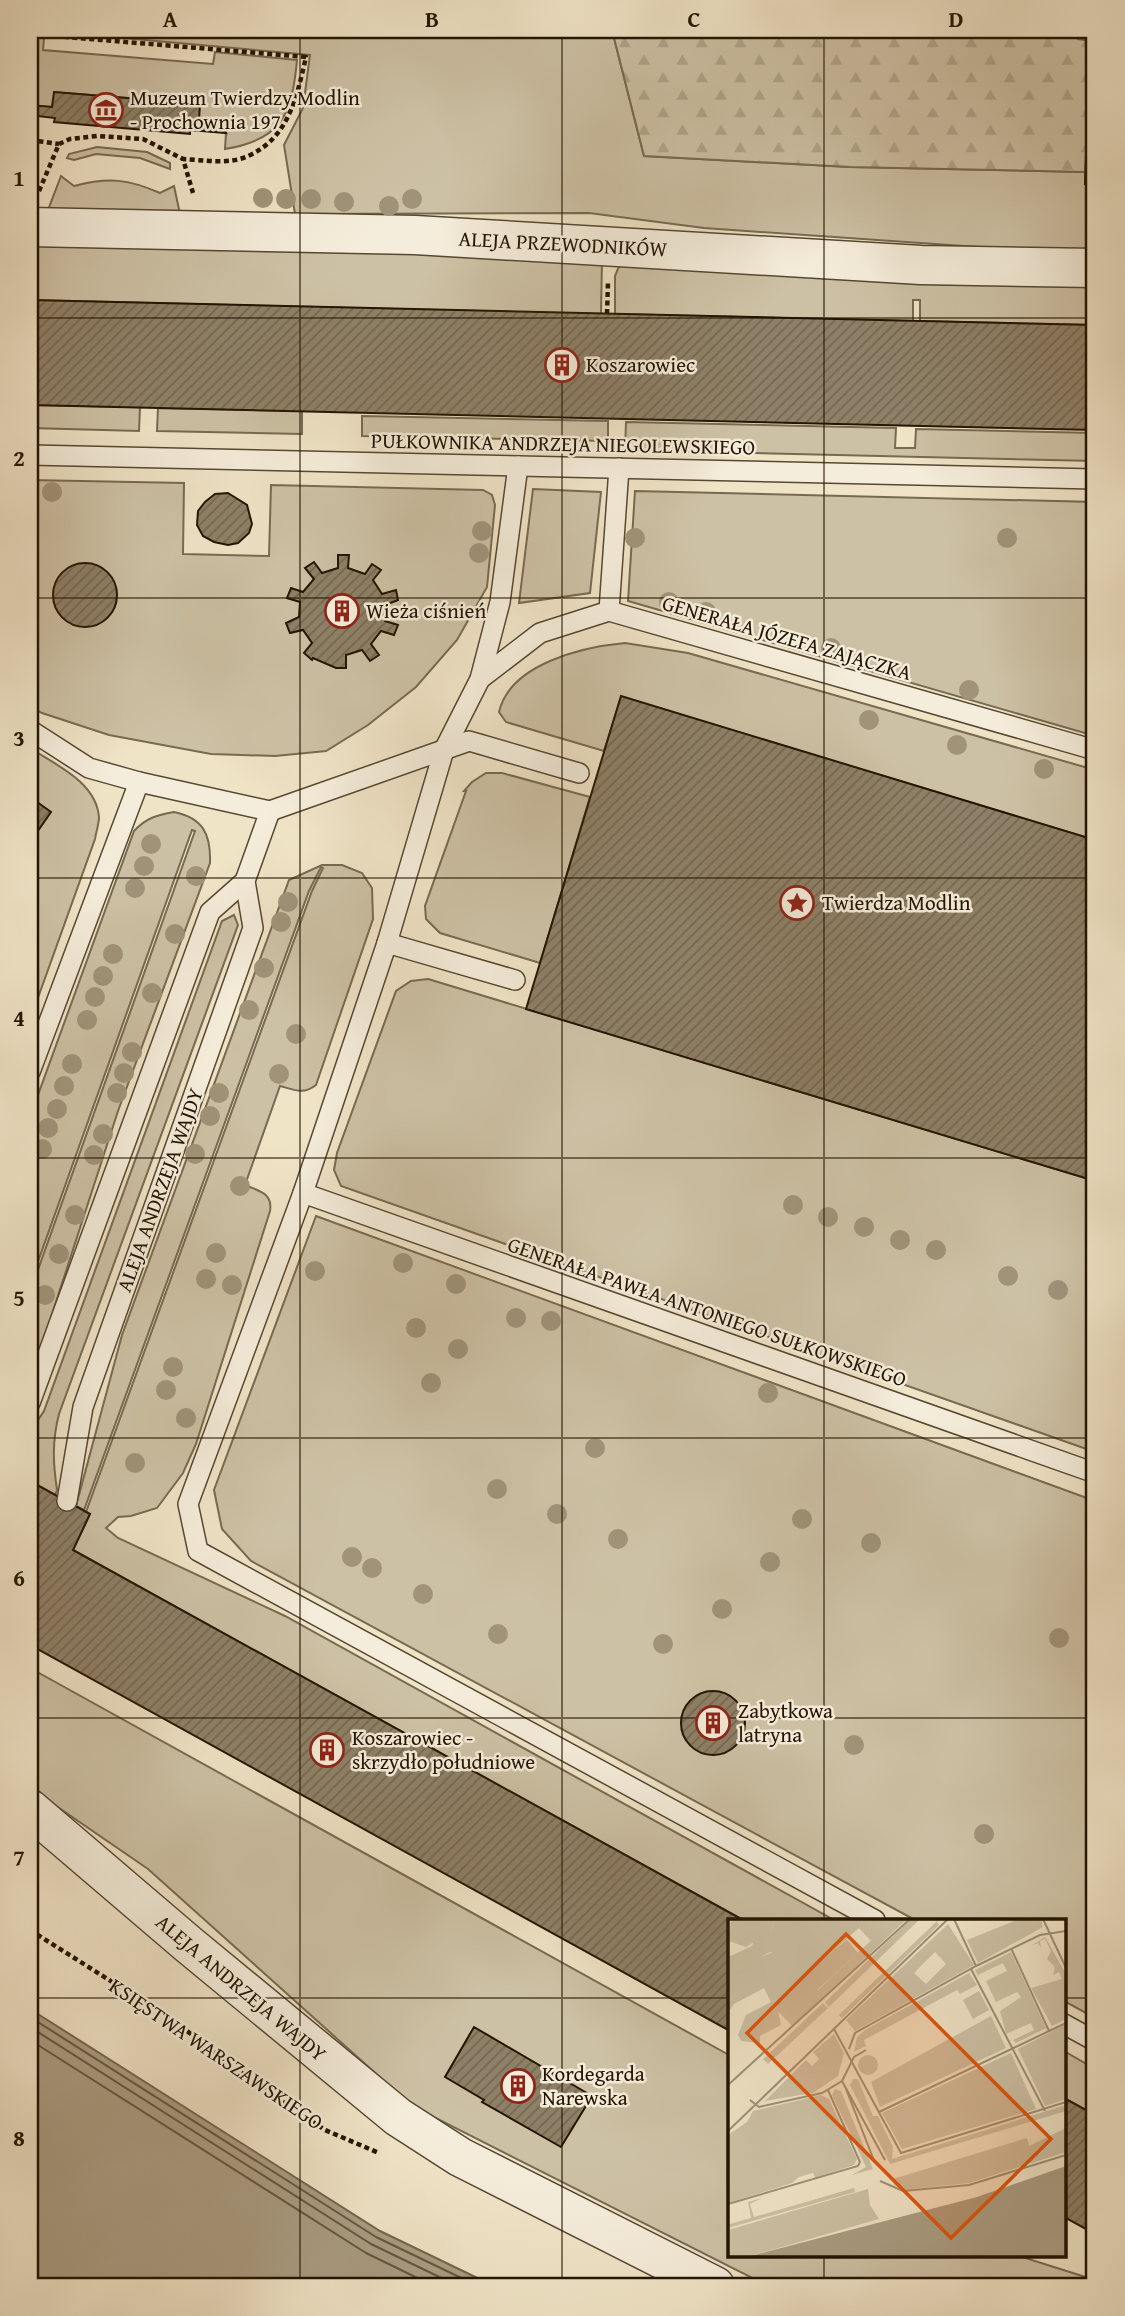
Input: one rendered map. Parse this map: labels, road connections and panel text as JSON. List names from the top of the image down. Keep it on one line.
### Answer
{"streets":{"street":["ALEJA PRZEWODNIKÓW","ALEJA ANDRZEJA WAJDY"],"lane":["PUŁKOWNIKA ANDRZEJA NIEGOLEWSKIEGO","GENERAŁA JÓZEFA ZAJĄCZKA","GENERAŁA PAWŁA ANTONIEGO SUŁKOWSKIEGO"],"path":["KSIĘSTWA WARSZAWSKIEGO"]},"places":{"museum":["Muzeum Twierdzy Modlin - Prochownia 197"],"building":["Koszarowiec","Wieża ciśnień","Zabytkowa latryna","Koszarowiec - skrzydło południowe","Kordegarda Narewska"],"place":["Twierdza Modlin"]},"grid":{"columns":["A","B","C","D"],"rows":["1","2","3","4","5","6","7","8"]}}
